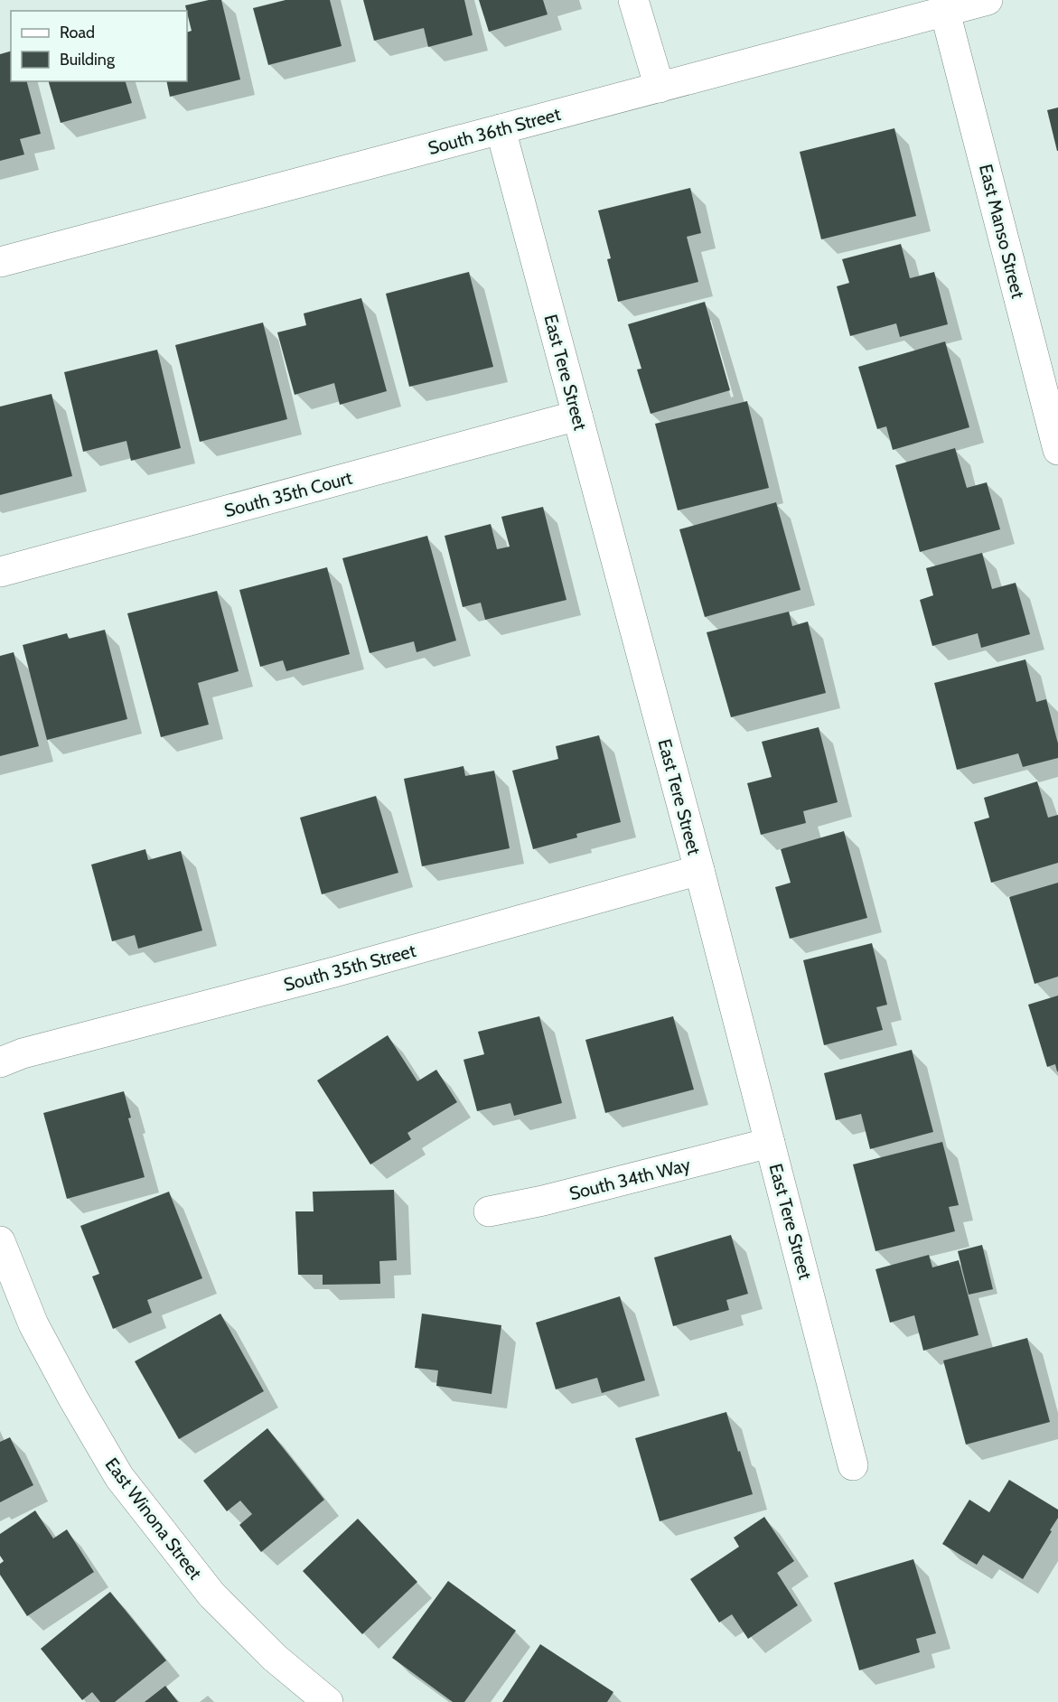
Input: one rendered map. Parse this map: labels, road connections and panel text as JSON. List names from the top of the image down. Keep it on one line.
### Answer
{"streets":{"street":["South 36th Street","East Manso Street","East Tere Street","South 35th Court","South 35th Street","South 34th Way","East Winona Street"]},"crossings":[["South 36th Street","East Manso Street"],["South 36th Street","East Tere Street"],["East Tere Street","South 35th Court"],["East Tere Street","South 35th Street"],["East Tere Street","South 34th Way"]],"legend":["Road","Building"]}
